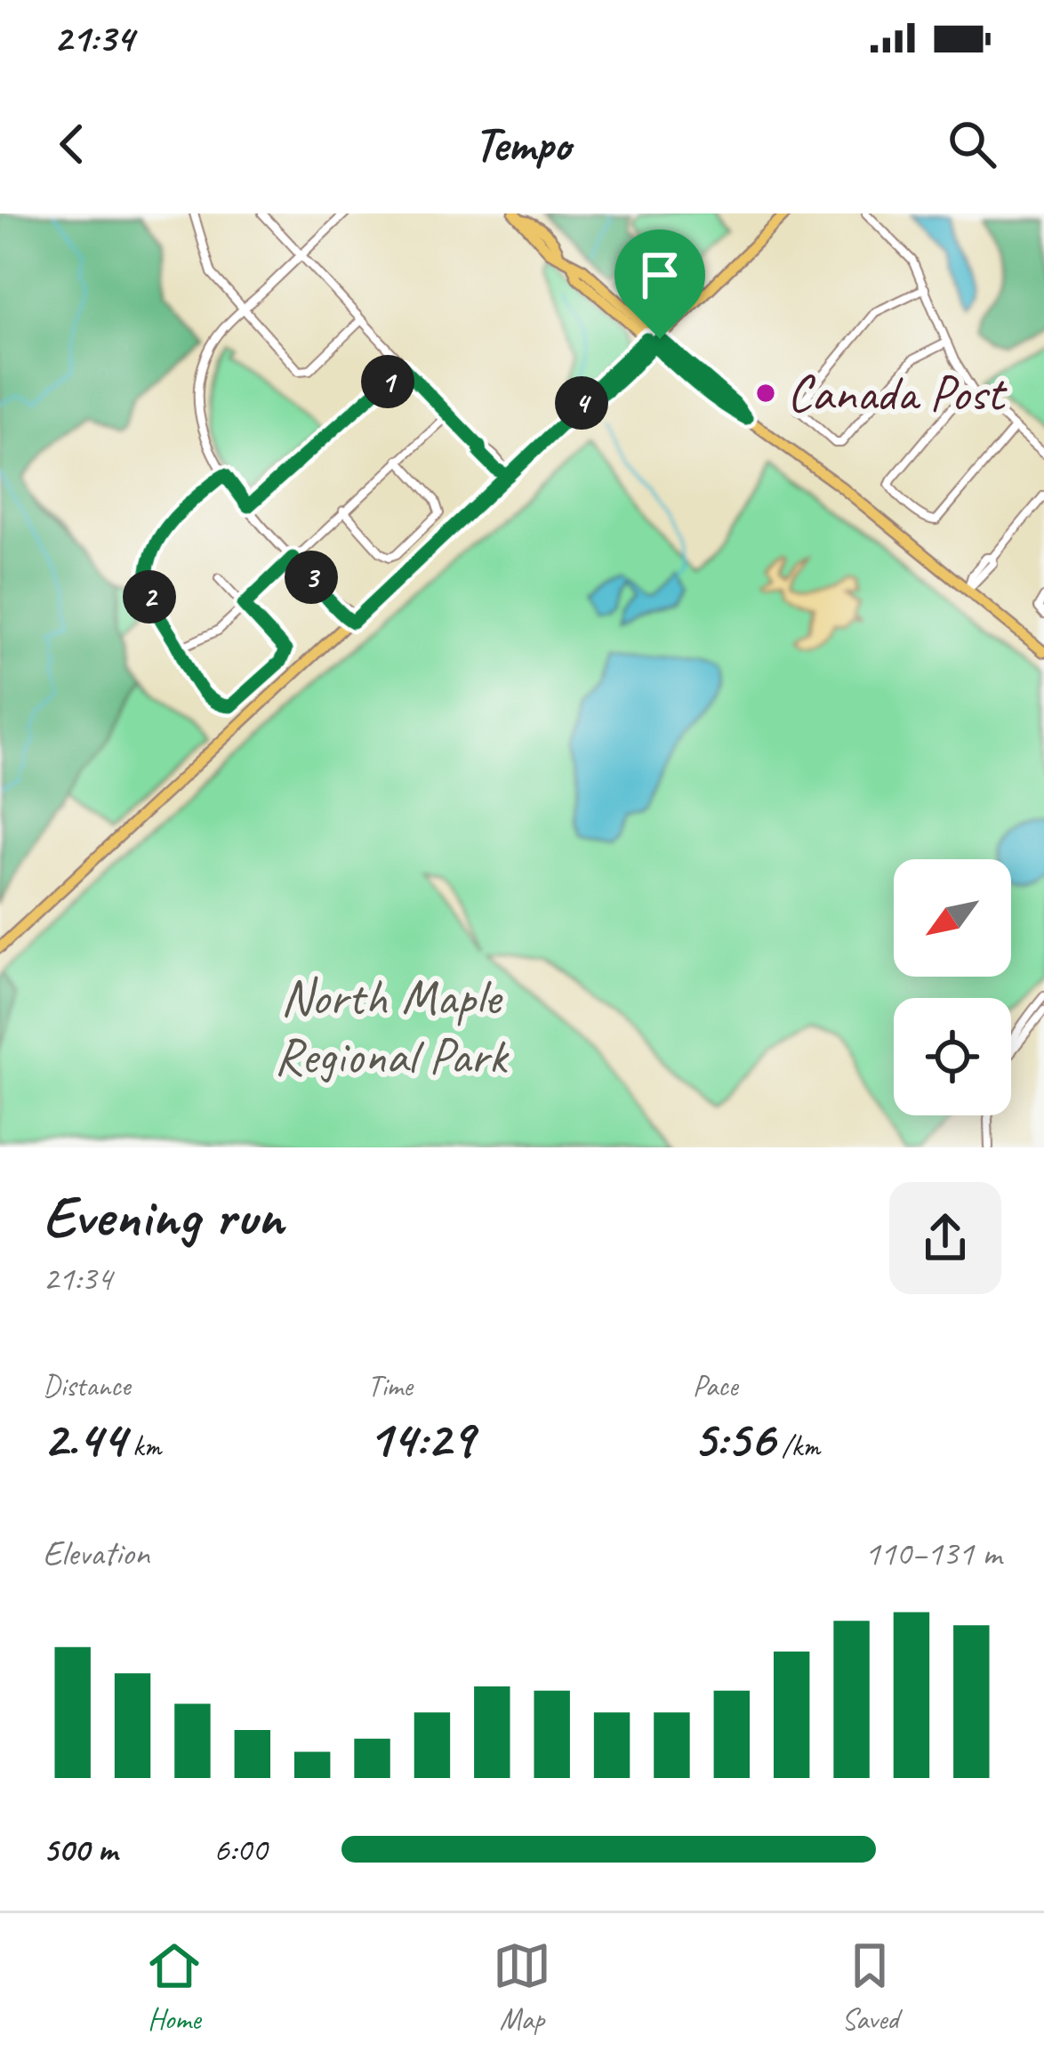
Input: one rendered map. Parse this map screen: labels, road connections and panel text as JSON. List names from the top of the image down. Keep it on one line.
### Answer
{"parks":["North Maple Regional Park"],"places":["Canada Post"],"north":"bottom left","page":{"status":"21:34","header":"Tempo","pins":["1","4","3","2"],"heading":["Evening run","21:34"],"stats":[["Distance","2.44 km"],["Time","14:29"],["Pace","5:56 /km"]],"chart":["Elevation","110–131 m"],"list":[{"name":"500 m","note":"6:00"}],"tabs":["Home","Map","Saved"]}}
